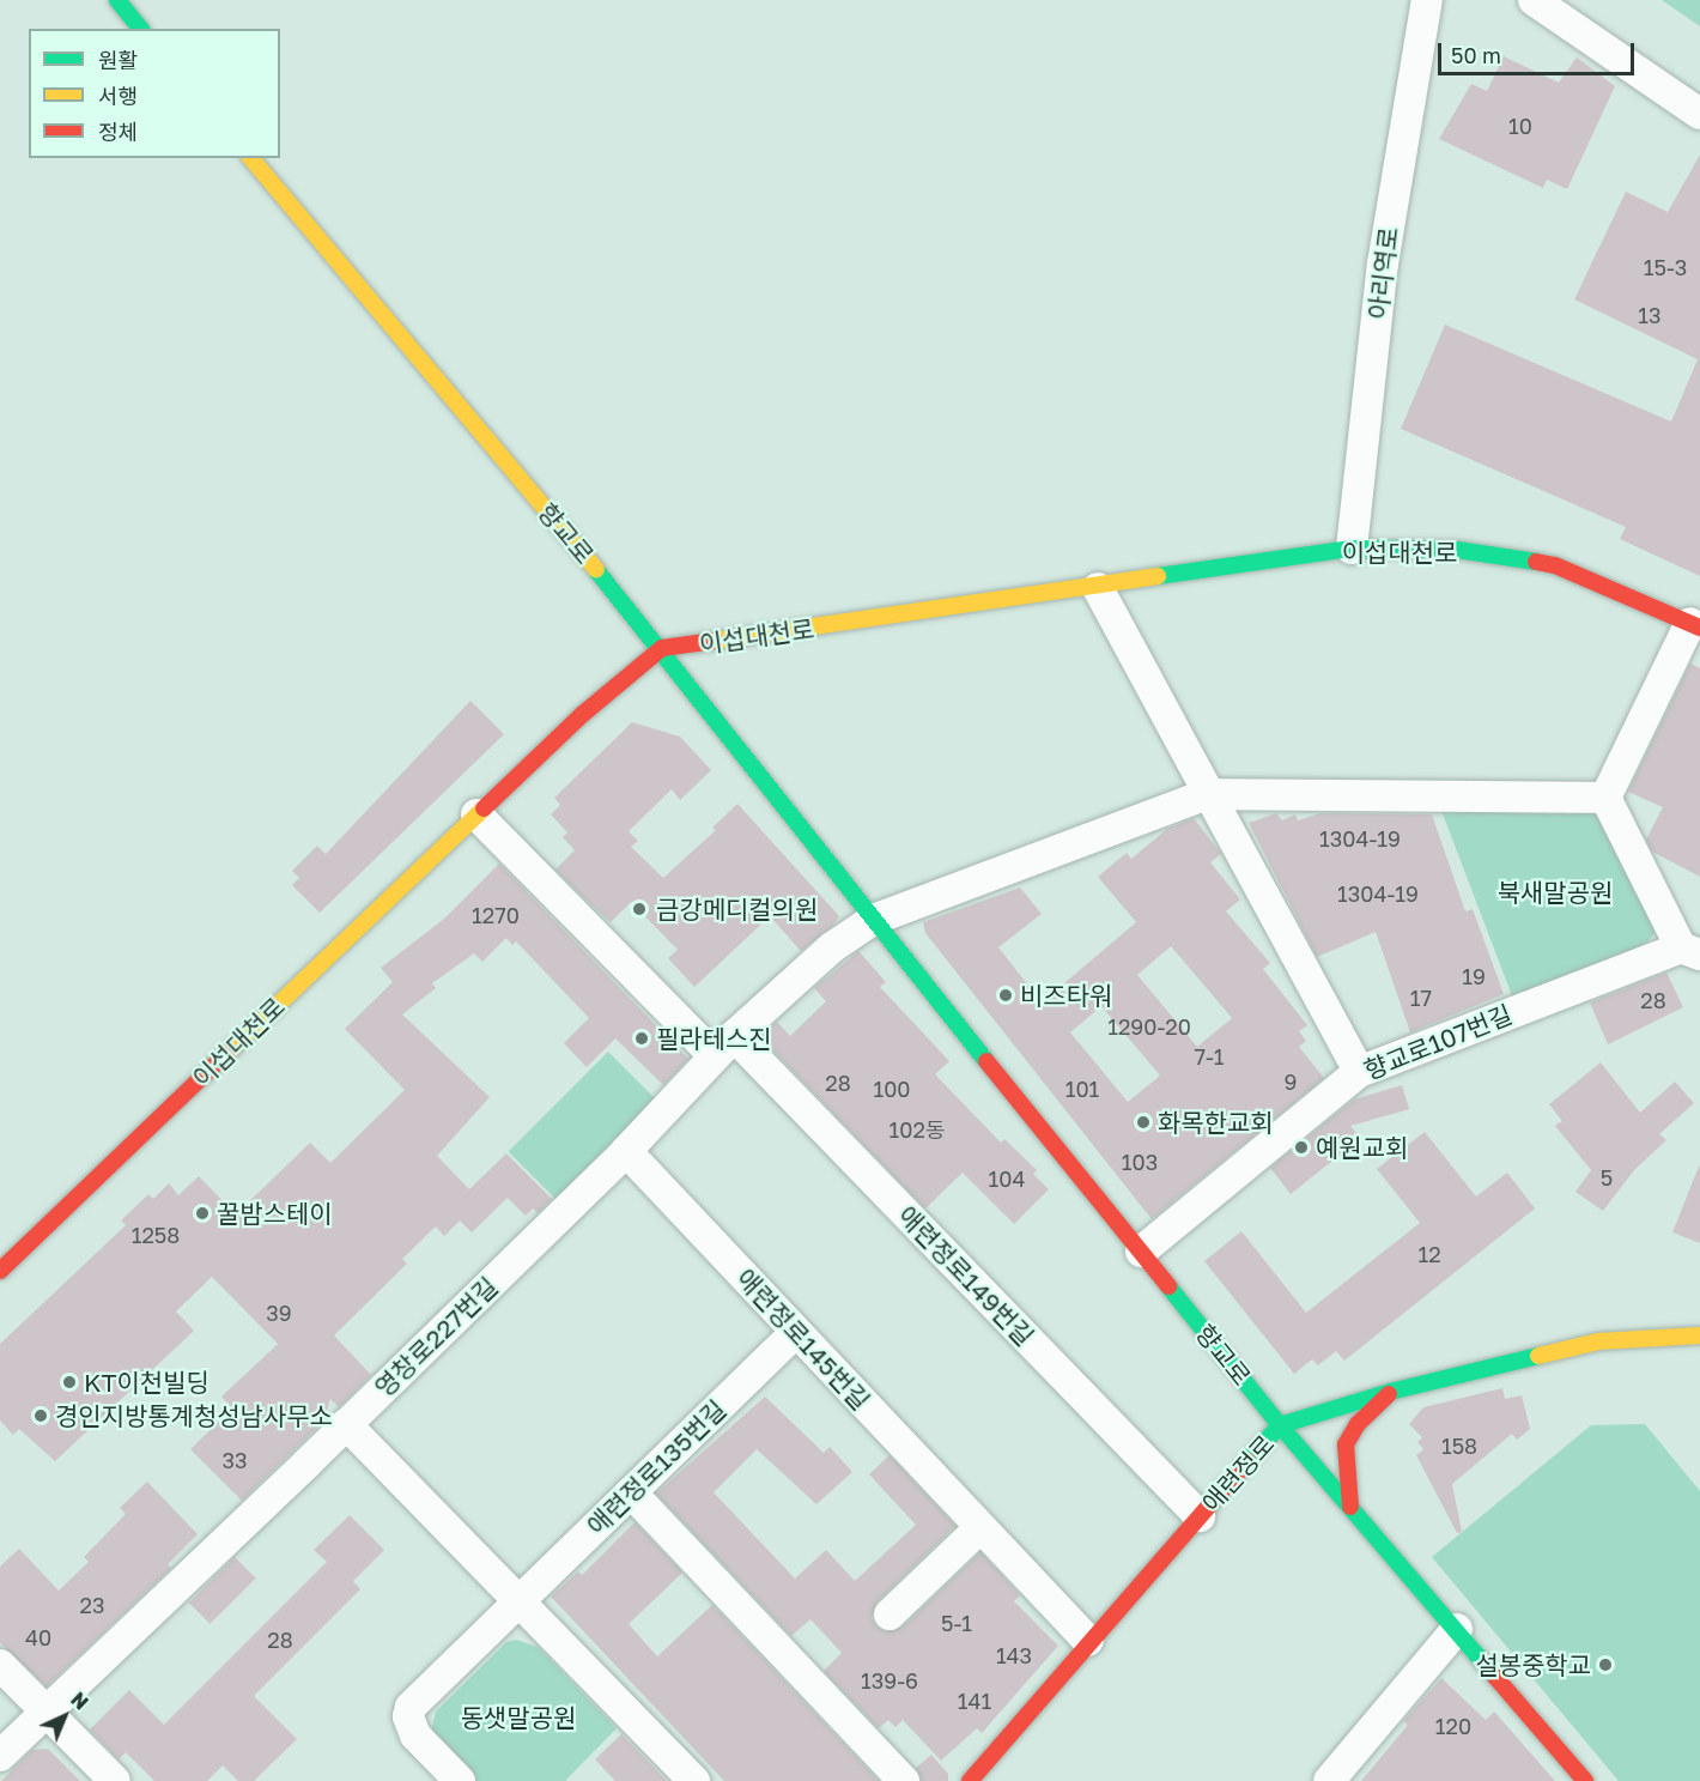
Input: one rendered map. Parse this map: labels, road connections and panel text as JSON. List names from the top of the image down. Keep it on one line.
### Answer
{"streets":{"street":["아리역로","향교로","이섭대천로","향교로107번길","애련정로149번길","영창로227번길","애련정로145번길","애련정로135번길","애련정로"]},"crossings":[["아리역로","이섭대천로"],["향교로","이섭대천로"],["향교로","향교로107번길"],["향교로","영창로227번길"],["향교로","애련정로"],["애련정로149번길","영창로227번길"],["애련정로149번길","애련정로"],["영창로227번길","애련정로145번길"],["애련정로145번길","애련정로135번길"],["애련정로145번길","애련정로"]],"parks":["북새말공원","동샛말공원"],"places":["금강메디컬의원","비즈타워","필라테스진","화목한교회","예원교회","꿀밤스테이","KT이천빌딩","경인지방통계청성남사무소","설봉중학교"],"house_numbers":["10","15-3","13","1304-19","1304-19","1270","19","17","28","1290-20","7-1","9","28","100","101","102동","103","5","104","1258","12","39","158","33","23","5-1","40","28","143","139-6","141","120"],"legend":["원활","서행","정체"],"scale_bar":"50 m","north":"top right"}
